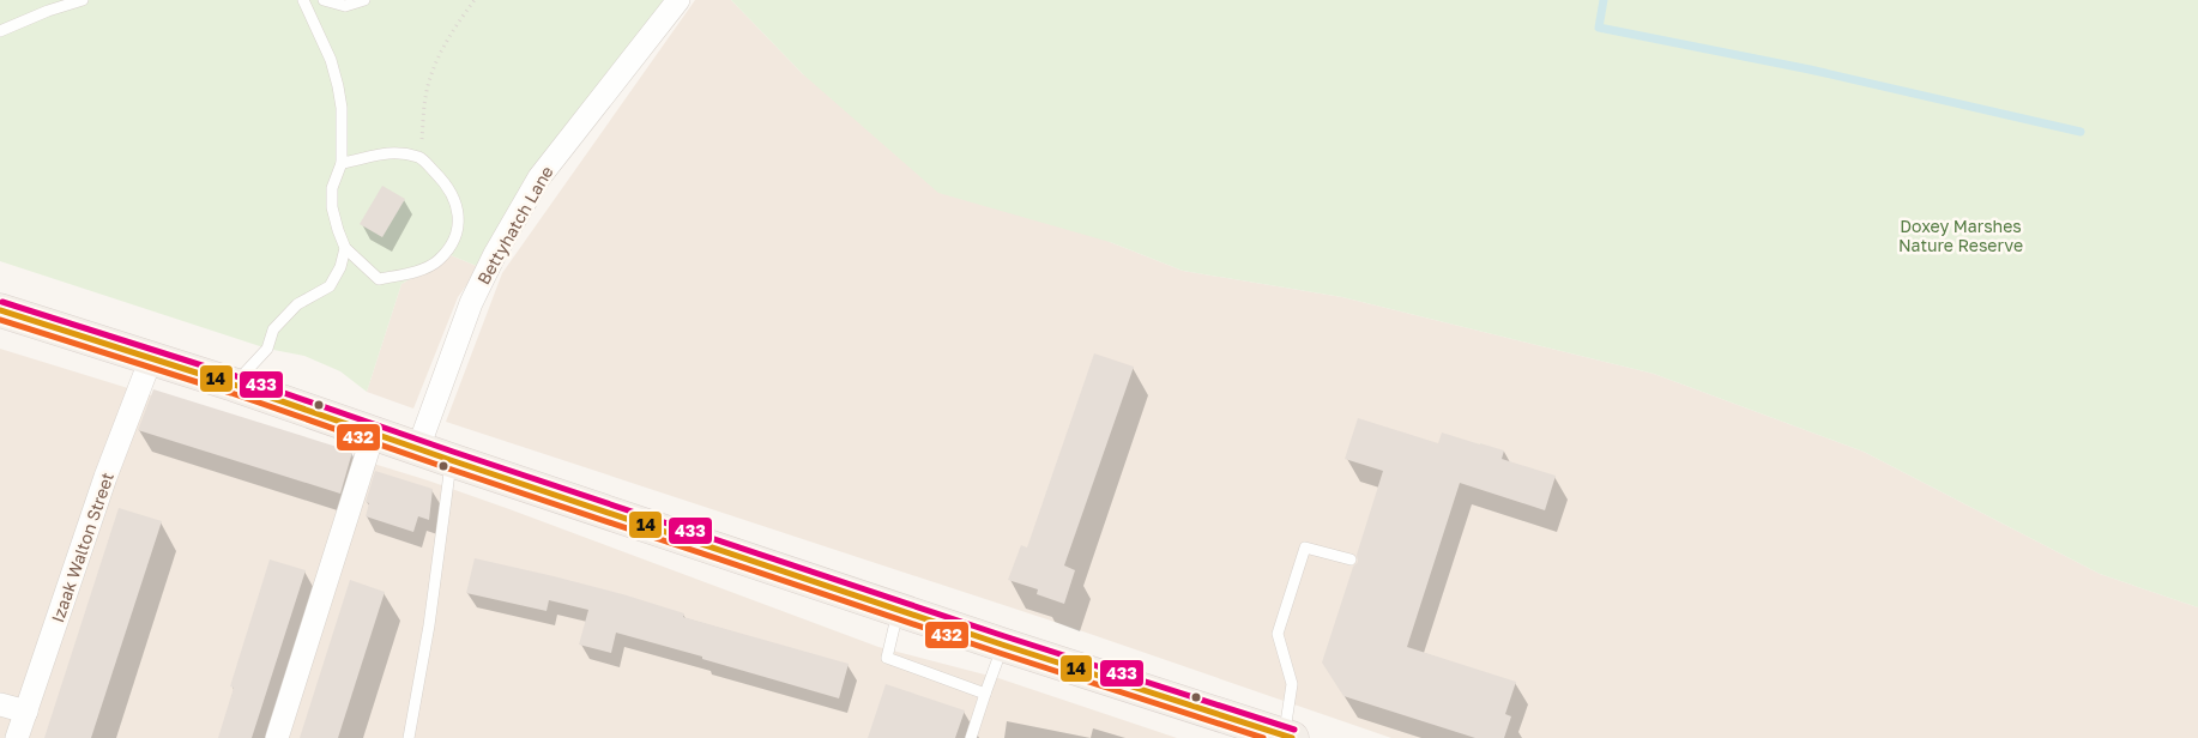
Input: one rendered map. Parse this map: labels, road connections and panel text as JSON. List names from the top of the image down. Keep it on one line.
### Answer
{"streets":{"street":["Bettyhatch Lane","Izaak Walton Street"]},"parks":["Doxey Marshes Nature Reserve"],"lines":["transit line 433","transit line 14","transit line 432"]}
